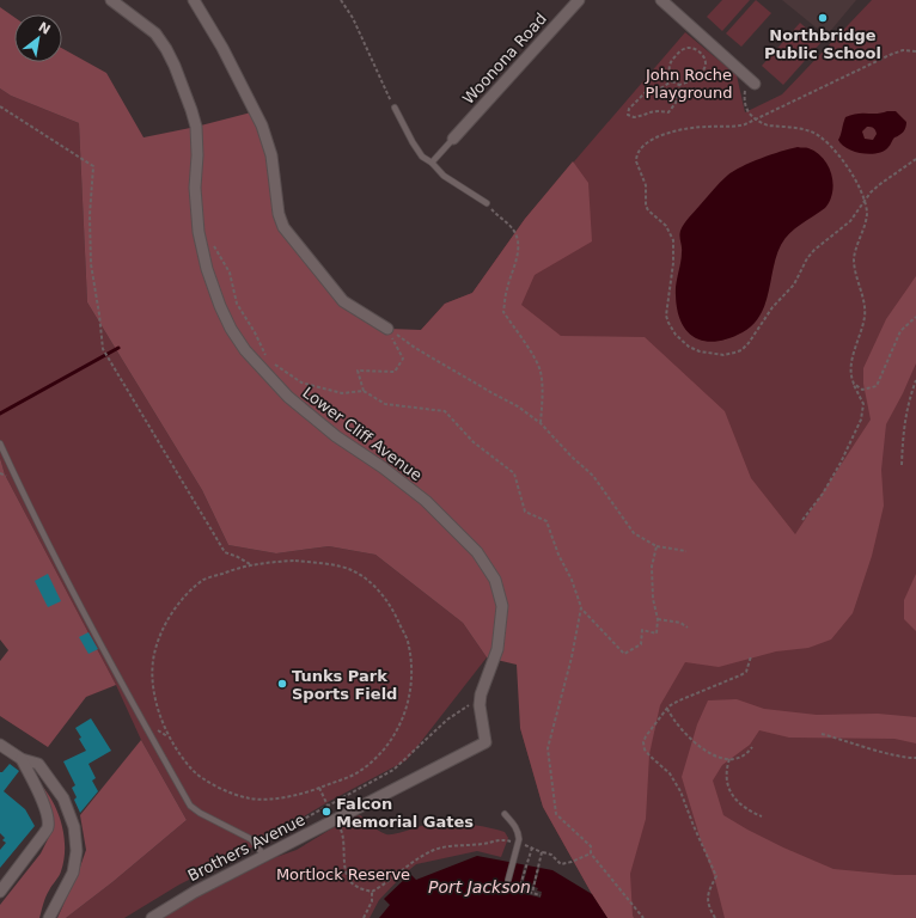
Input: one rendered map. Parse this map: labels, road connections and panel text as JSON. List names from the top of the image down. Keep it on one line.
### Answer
{"streets":{"street":["Woonona Road","Lower Cliff Avenue","Brothers Avenue"]},"crossings":[["Lower Cliff Avenue","Brothers Avenue"]],"water":["Port Jackson"],"parks":["John Roche Playground","Mortlock Reserve"],"places":["Northbridge Public School","Tunks Park Sports Field","Falcon Memorial Gates"],"north":"top right"}
